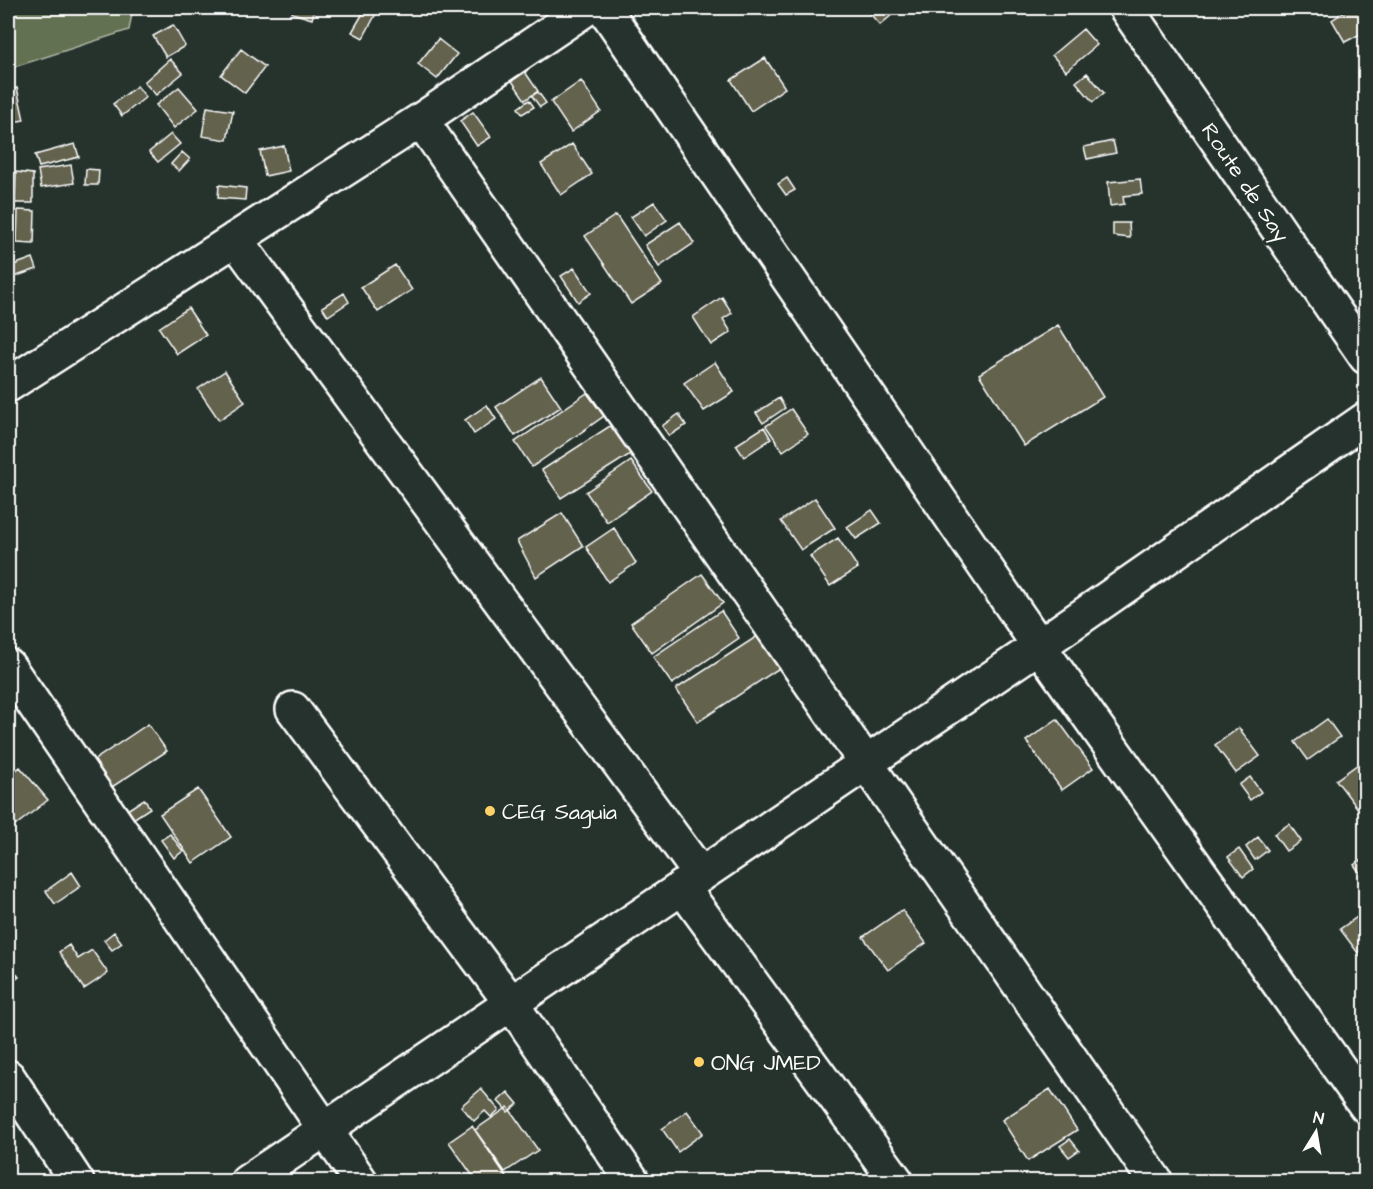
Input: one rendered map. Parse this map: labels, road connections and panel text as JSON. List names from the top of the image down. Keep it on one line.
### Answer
{"streets":{"street":["Route de Say"]},"places":["CEG Saguia","ONG JMED"],"north":"top"}
